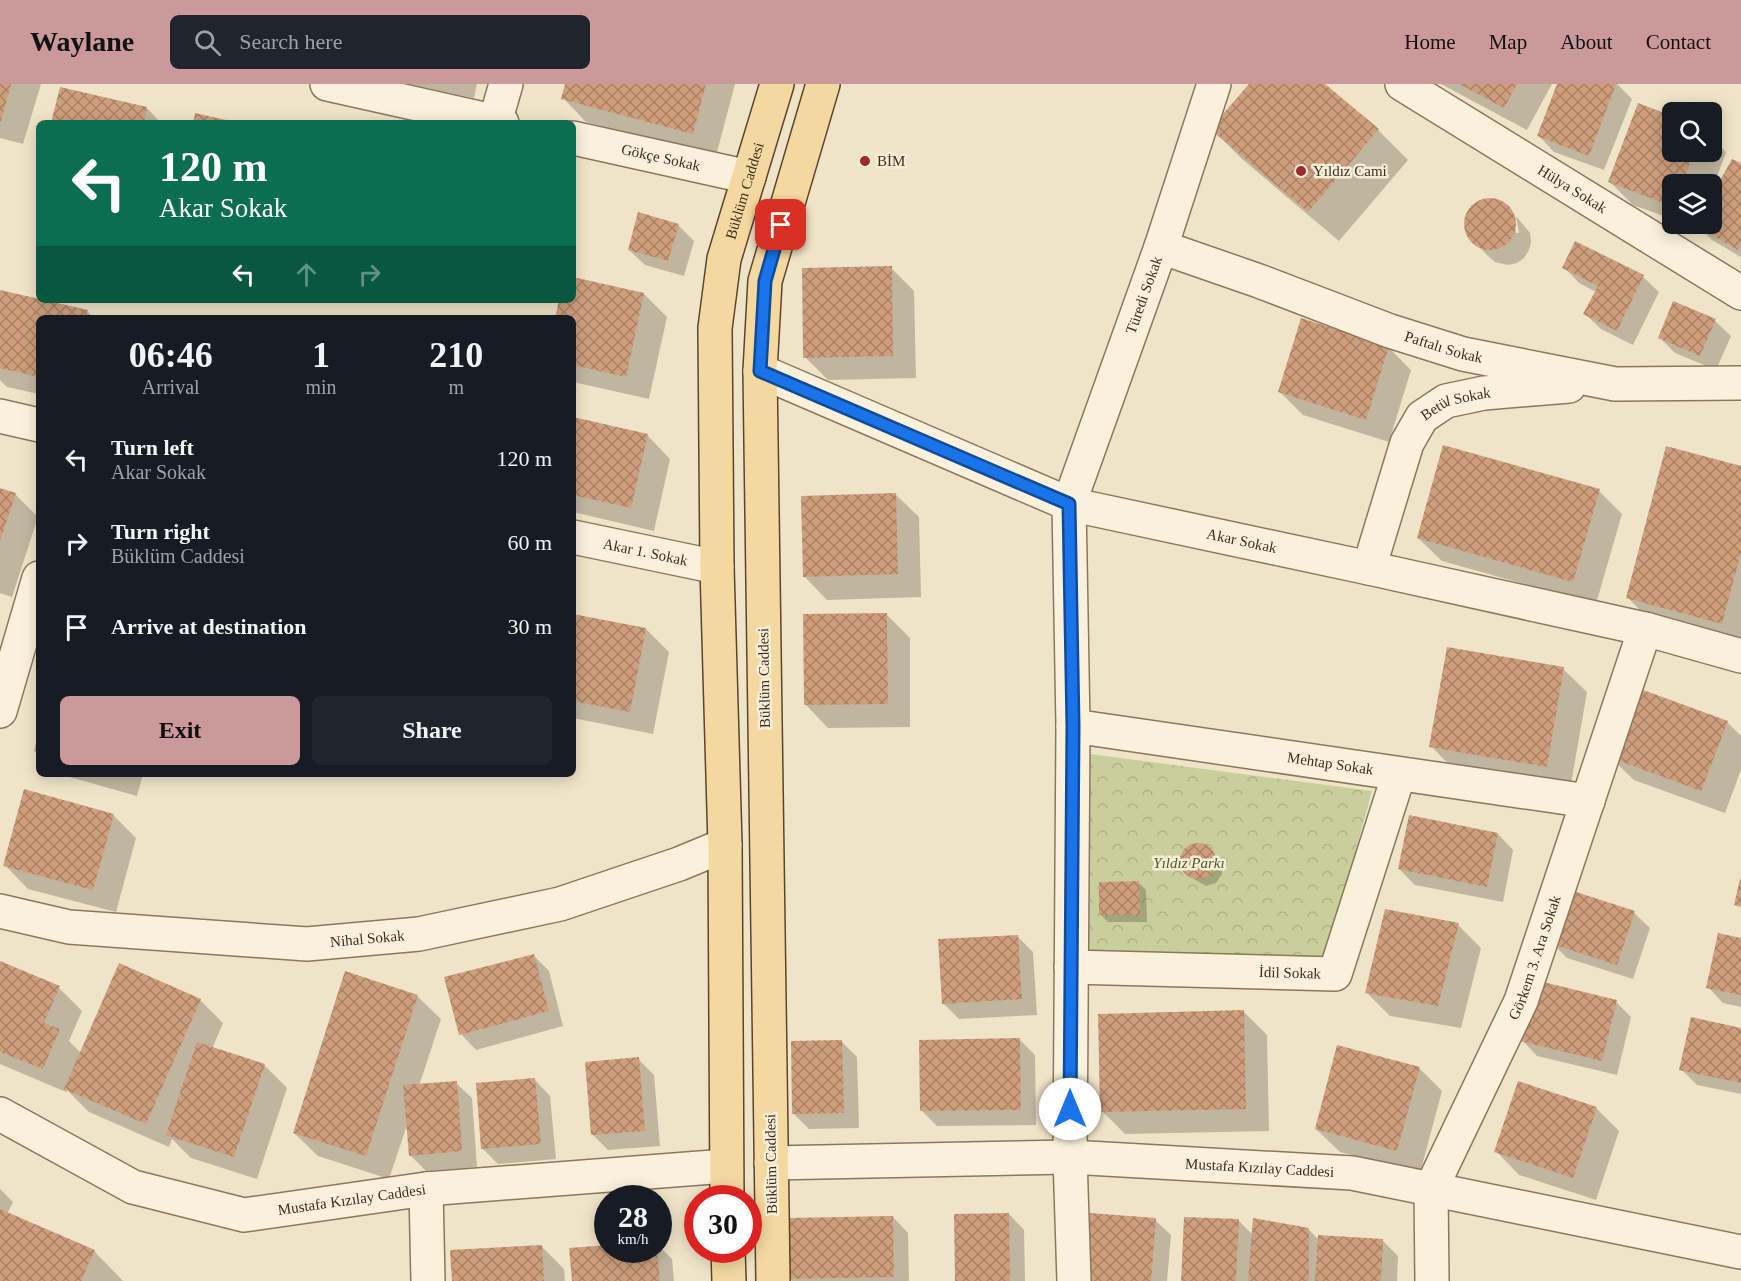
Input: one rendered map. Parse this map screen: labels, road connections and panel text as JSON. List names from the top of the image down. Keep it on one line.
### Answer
{"streets":{"main road":["Büklüm Caddesi"],"street":["Gökçe Sokak","Hülya Sokak","Türedi Sokak","Paftalı Sokak","Betül Sokak","Akar Sokak","Akar 1. Sokak","Mehtap Sokak","Nihal Sokak","Görkem 3. Ara Sokak","İdil Sokak","Mustafa Kızılay Caddesi"]},"crossings":[["Gökçe Sokak","Büklüm Caddesi"],["Büklüm Caddesi","Akar Sokak"],["Büklüm Caddesi","Akar 1. Sokak"],["Büklüm Caddesi","Nihal Sokak"],["Büklüm Caddesi","Mustafa Kızılay Caddesi"],["Türedi Sokak","Paftalı Sokak"],["Türedi Sokak","Akar Sokak"],["Paftalı Sokak","Betül Sokak"],["Betül Sokak","Akar Sokak"],["Akar Sokak","Görkem 3. Ara Sokak"],["Mehtap Sokak","Görkem 3. Ara Sokak"],["Mehtap Sokak","İdil Sokak"],["Görkem 3. Ara Sokak","Mustafa Kızılay Caddesi"]],"parks":["Yıldız Parkı"],"places":["BİM","Yıldız Cami"],"page":{"header":"Waylane","search":"Search here","nav":["Home","Map","About","Contact"],"turn":["120 m","Akar Sokak"],"eta":["06:46","Arrival","1","min","210","m"],"list":[{"name":"Turn left","note":"Akar Sokak","value":"120 m"},{"name":"Turn right","note":"Büklüm Caddesi","value":"60 m"},{"name":"Arrive at destination","value":"30 m"}],"buttons":["Exit","Share"],"speed":"28 km/h","limit":"30"}}
